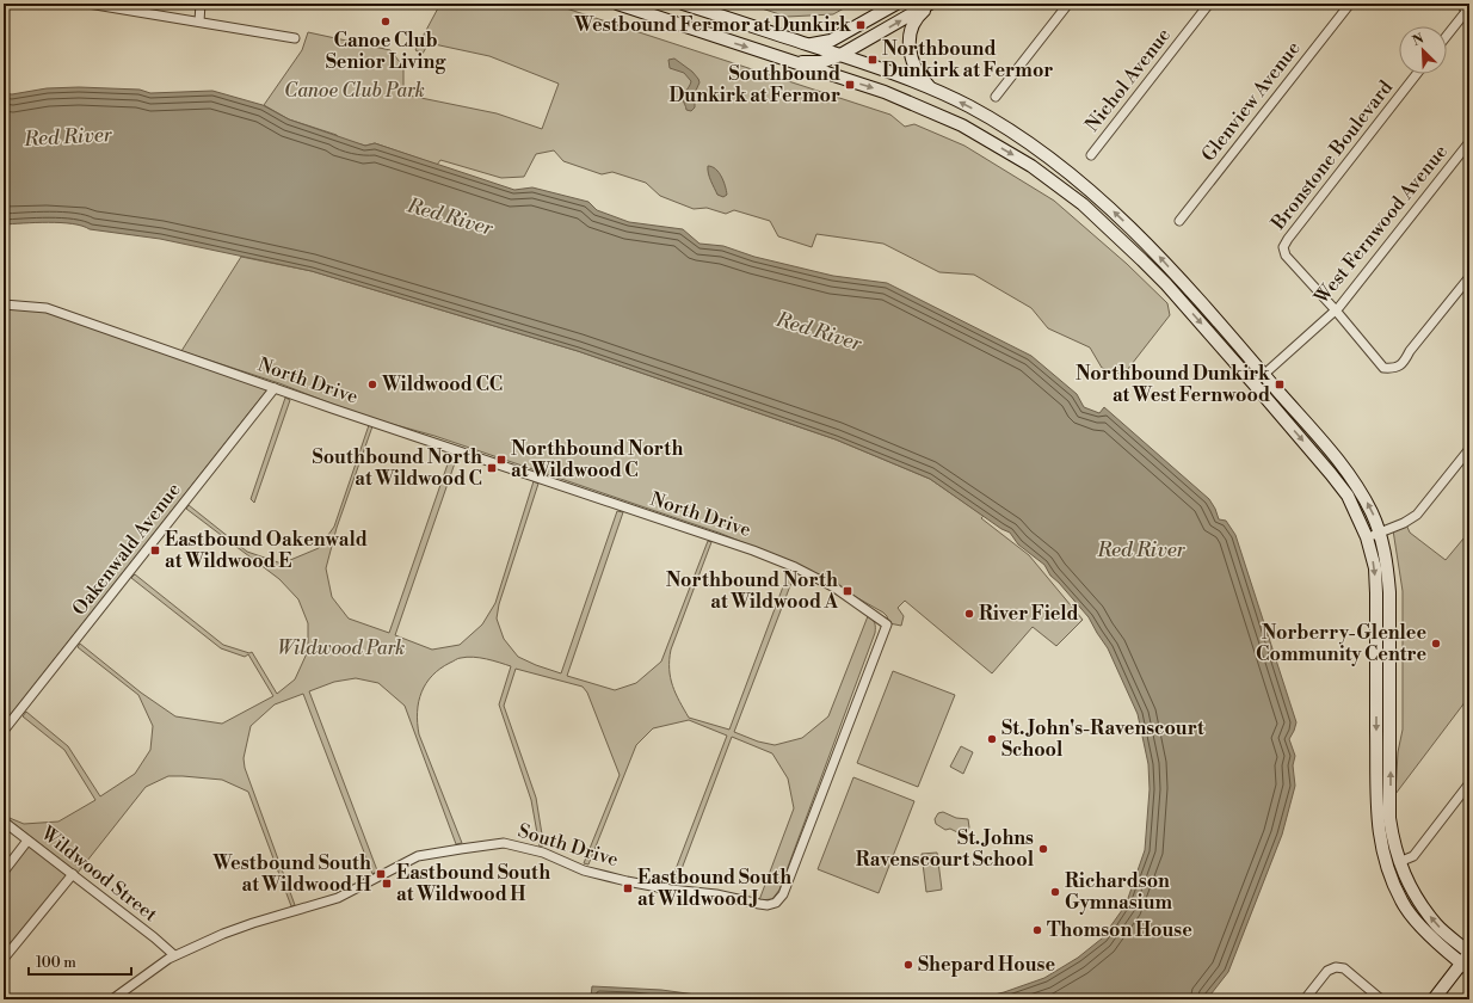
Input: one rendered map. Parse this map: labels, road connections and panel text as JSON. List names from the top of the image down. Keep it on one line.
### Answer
{"streets":{"street":["Nichol Avenue","Glenview Avenue","Bronstone Boulevard","West Fernwood Avenue","North Drive","Oakenwald Avenue","South Drive","Wildwood Street"]},"crossings":[["Bronstone Boulevard","West Fernwood Avenue"],["North Drive","Oakenwald Avenue"],["North Drive","South Drive"],["South Drive","Wildwood Street"]],"water":["Red River"],"parks":["Canoe Club Park","Wildwood Park"],"places":{"other":["Canoe Club Senior Living","Wildwood CC","River Field","Norberry-Glenlee Community Centre","St. John's-Ravenscourt School","St. Johns Ravenscourt School","Richardson Gymnasium","Thomson House","Shepard House"],"transit":["Westbound Fermor at Dunkirk","Northbound Dunkirk at Fermor","Southbound Dunkirk at Fermor","Northbound Dunkirk at West Fernwood","Northbound North at Wildwood C","Southbound North at Wildwood C","Eastbound Oakenwald at Wildwood E","Northbound North at Wildwood A","Westbound South at Wildwood H","Eastbound South at Wildwood H","Eastbound South at Wildwood J"]},"scale_bar":"100 m","north":"top left"}
